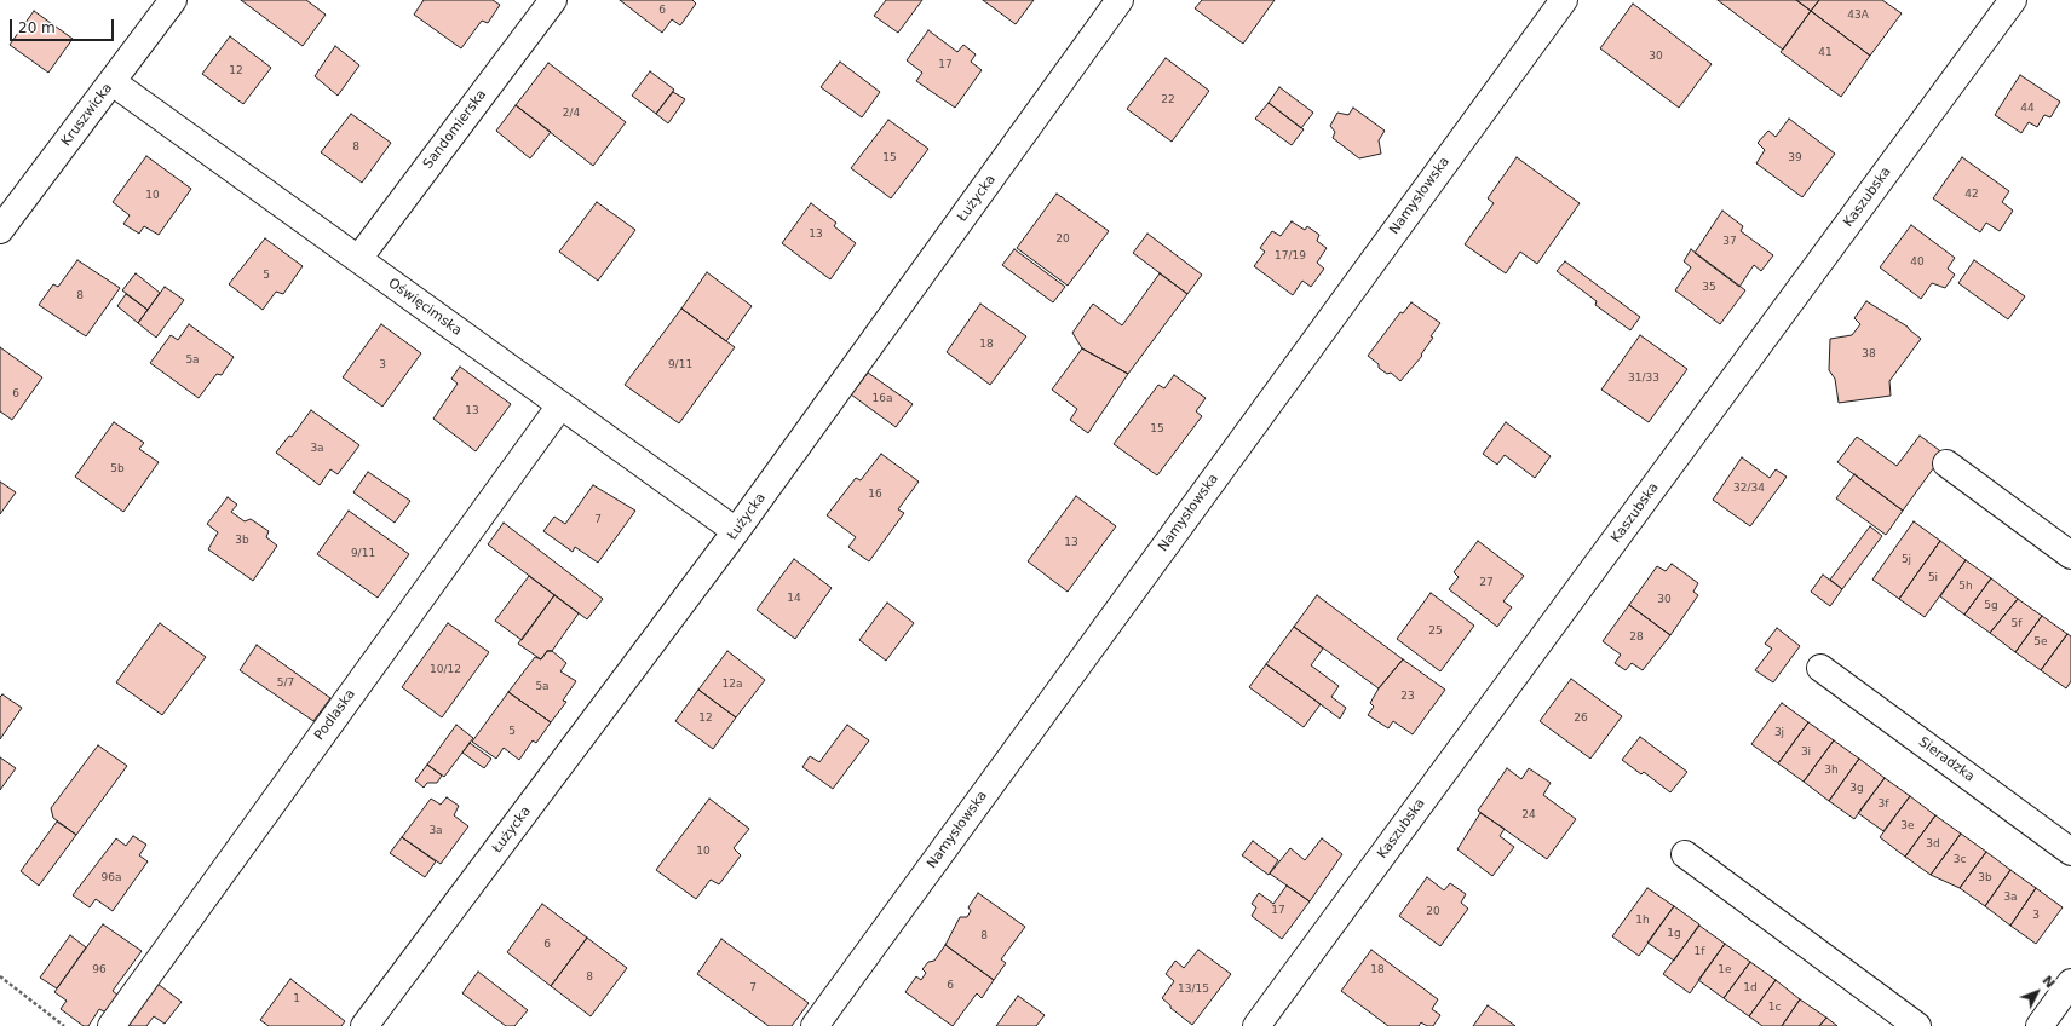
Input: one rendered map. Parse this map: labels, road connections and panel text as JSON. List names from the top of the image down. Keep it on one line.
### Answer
{"streets":{"street":["Kruszwicka","Sandomierska","Namysłowska","Kaszubska","Łużycka","Oświęcimska","Podlaska","Sieradzka"]},"crossings":[["Kruszwicka","Oświęcimska"],["Sandomierska","Oświęcimska"],["Łużycka","Oświęcimska"],["Oświęcimska","Podlaska"]],"house_numbers":["6","43A","41","30","17","12","22","44","2/4","8","15","39","42","10","13","20","37","17/19","40","5","35","8","18","38","5a","3","9/11","31/33","6","16a","13","15","3a","5b","32/34","16","7","3b","13","9/11","5j","5i","27","5h","14","30","5g","5f","25","28","5e","10/12","5/7","12a","5a","23","12","26","5","3j","3i","3h","3g","3f","24","3e","3a","3d","10","3c","96a","3b","3a","17","20","3","1h","1g","8","6","1f","96","18","1e","8","6","7","1d","13/15","1","1c"],"scale_bar":"20 m","north":"top right"}
